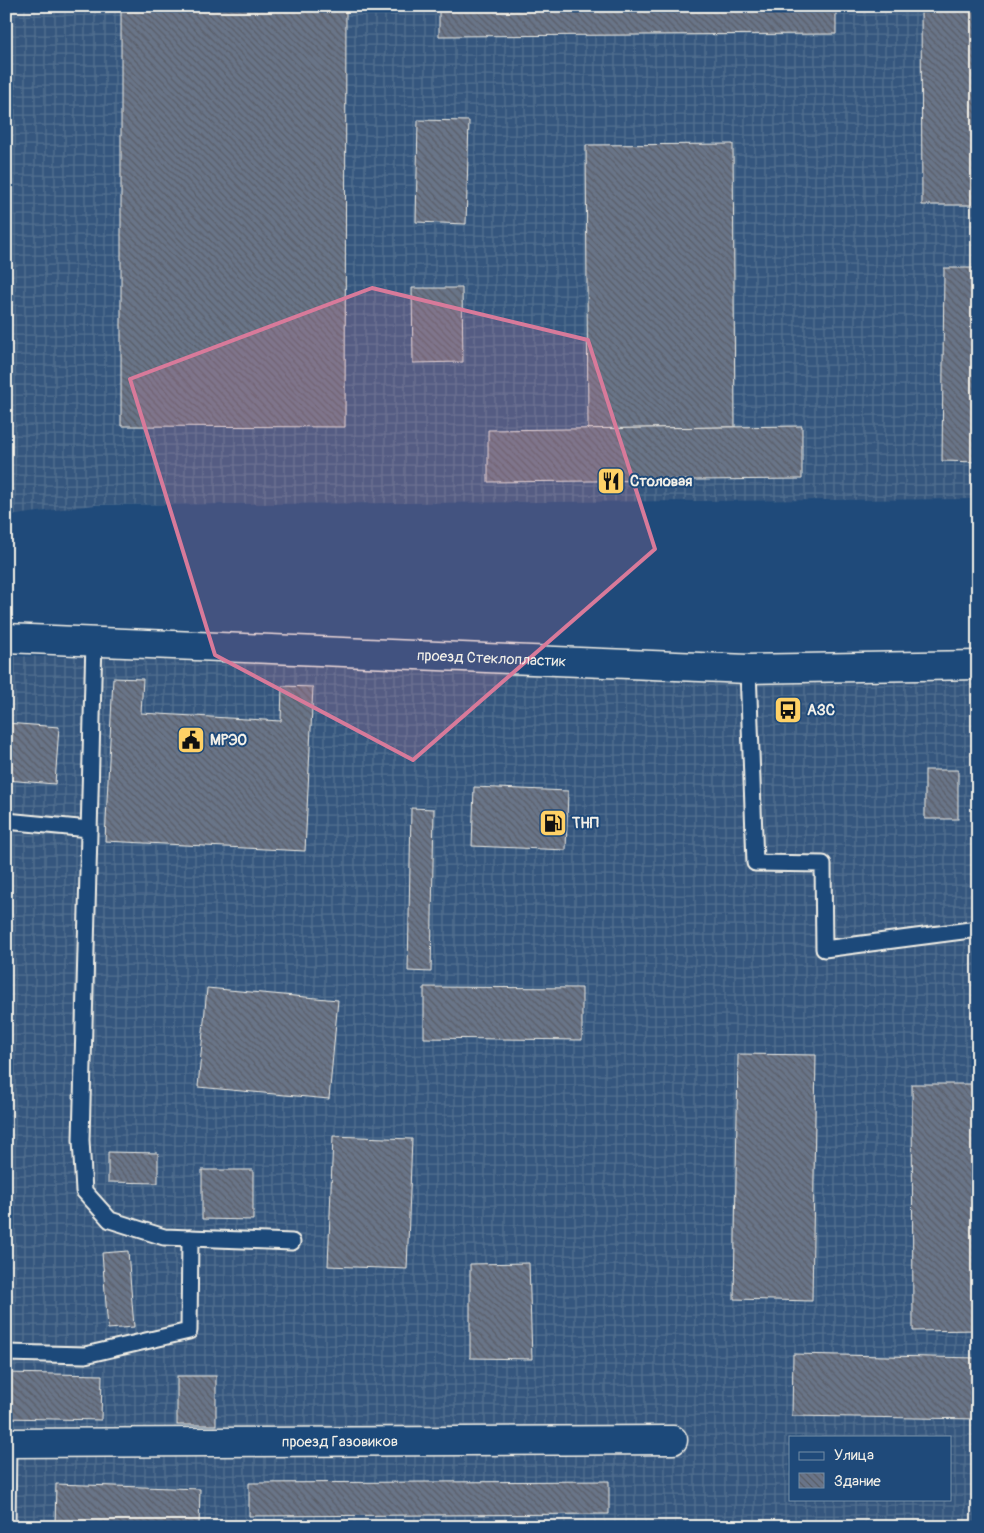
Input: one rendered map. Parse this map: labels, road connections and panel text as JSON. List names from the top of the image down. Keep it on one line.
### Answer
{"streets":{"street":["проезд Стеклопластик","проезд Газовиков"]},"places":{"restaurant":["Столовая"],"bus stop":["АЗС"],"public building":["МРЭО"],"fuel station":["ТНП"]},"legend":["Улица","Здание"]}
